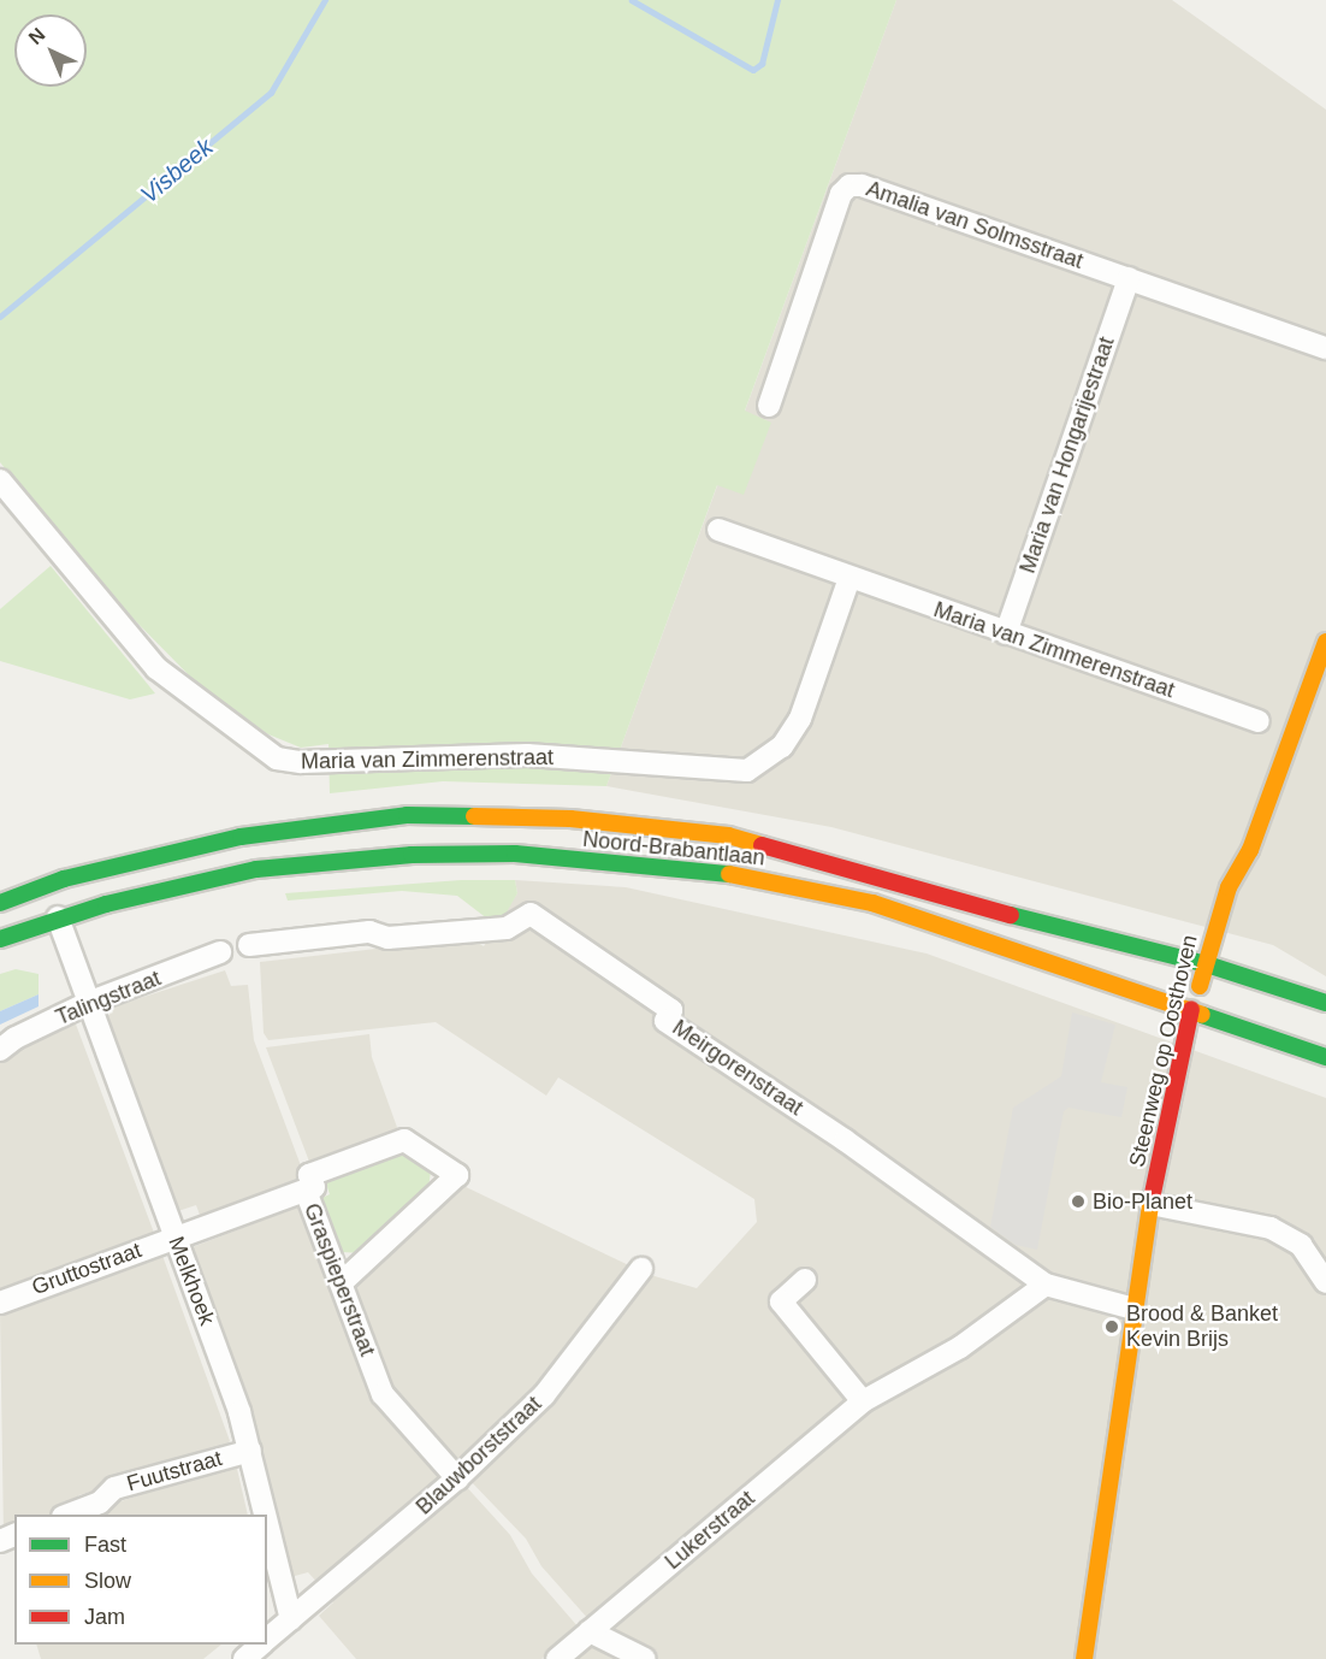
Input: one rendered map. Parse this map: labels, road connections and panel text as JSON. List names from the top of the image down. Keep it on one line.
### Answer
{"streets":{"main road":["Noord-Brabantlaan","Steenweg op Oosthoven"],"street":["Amalia van Solmsstraat","Maria van Hongarijestraat","Maria van Zimmerenstraat","Talingstraat","Meirgorenstraat","Gruttostraat","Graspieperstraat","Melkhoek","Blauwborststraat","Fuutstraat","Lukerstraat"]},"crossings":[["Amalia van Solmsstraat","Maria van Hongarijestraat"],["Maria van Hongarijestraat","Maria van Zimmerenstraat"],["Noord-Brabantlaan","Steenweg op Oosthoven"],["Noord-Brabantlaan","Melkhoek"],["Talingstraat","Melkhoek"],["Steenweg op Oosthoven","Meirgorenstraat"],["Meirgorenstraat","Lukerstraat"],["Gruttostraat","Graspieperstraat"],["Gruttostraat","Melkhoek"],["Graspieperstraat","Melkhoek"],["Graspieperstraat","Blauwborststraat"],["Melkhoek","Blauwborststraat"],["Melkhoek","Fuutstraat"]],"water":["Visbeek"],"places":["Bio-Planet","Brood & Banket Kevin Brijs"],"legend":["Fast","Slow","Jam"],"north":"top left"}
